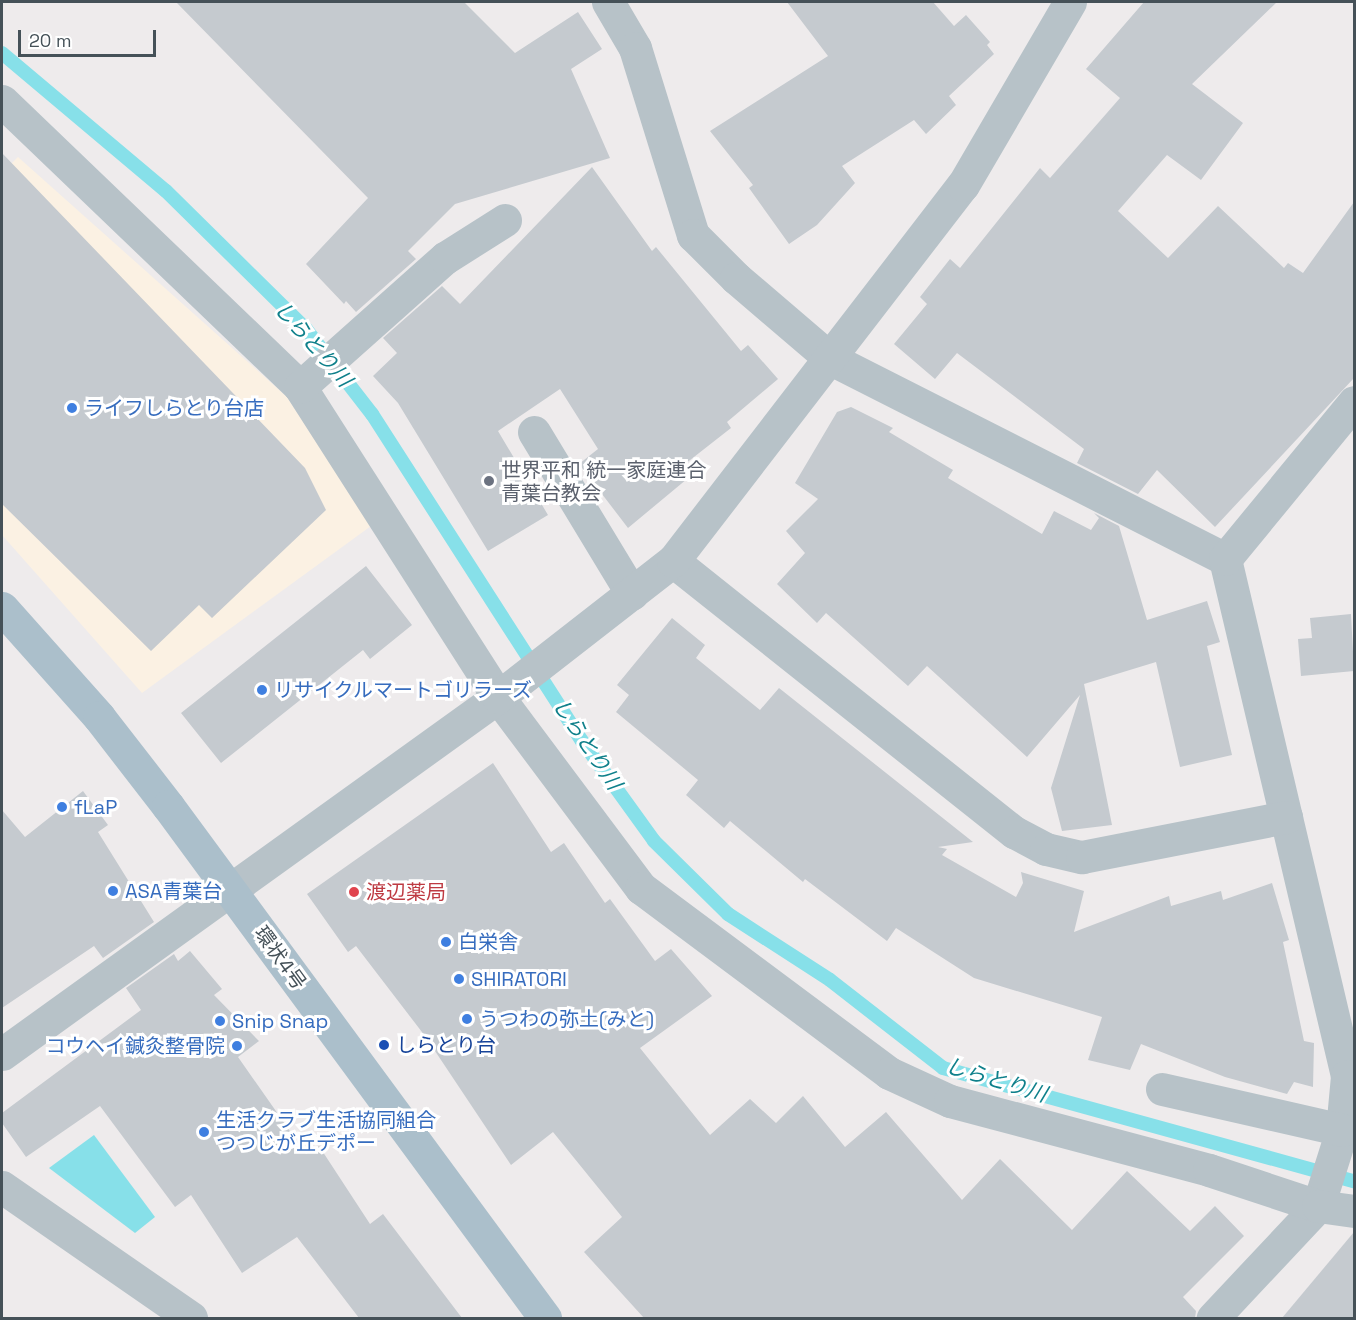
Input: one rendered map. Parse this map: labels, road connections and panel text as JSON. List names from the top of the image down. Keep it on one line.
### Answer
{"streets":{"main road":["環状4号"]},"water":["しらとり川"],"places":["ライフしらとり台店","世界平和 統一家庭連合 青葉台教会","リサイクルマートゴリラーズ","fLaP","ASA青葉台","渡辺薬局","白栄舎","SHIRATORI","うつわの弥土(みと)","Snip Snap","しらとり台","コウヘイ鍼灸整骨院","生活クラブ生活協同組合 つつじが丘デポー"],"scale_bar":"20 m"}
